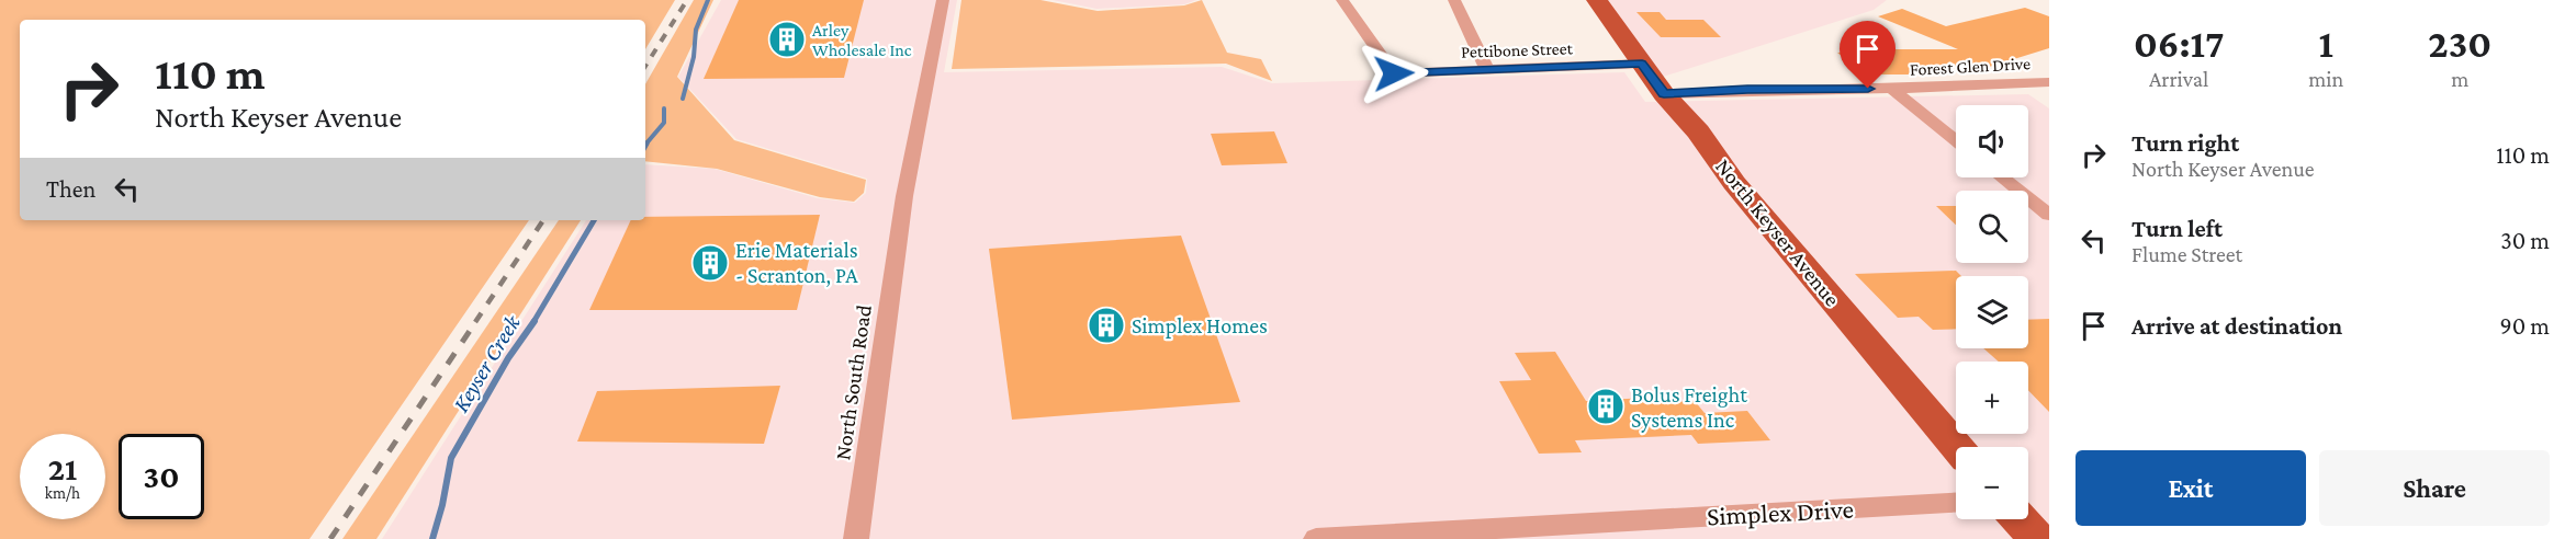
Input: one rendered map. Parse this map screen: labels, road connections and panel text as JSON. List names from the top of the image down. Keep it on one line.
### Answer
{"streets":{"main road":["North Keyser Avenue"],"street":["Pettibone Street","Forest Glen Drive","North South Road","Simplex Drive"]},"crossings":[["Pettibone Street","North Keyser Avenue"],["Forest Glen Drive","North Keyser Avenue"]],"water":["Keyser Creek"],"places":{"building":["Arley Wholesale Inc","Erie Materials - Scranton, PA","Simplex Homes","Bolus Freight Systems Inc"]},"page":{"eta":["06:17","Arrival","1","min","230","m"],"turn":["110 m","North Keyser Avenue"],"map_buttons":["+","−"],"list":[{"name":"Turn right","note":"North Keyser Avenue","value":"110 m"},{"name":"Turn left","note":"Flume Street","value":"30 m"},{"name":"Arrive at destination","value":"90 m"}],"then":"Then","speed":"21 km/h","limit":"30","buttons":["Exit","Share"]}}
